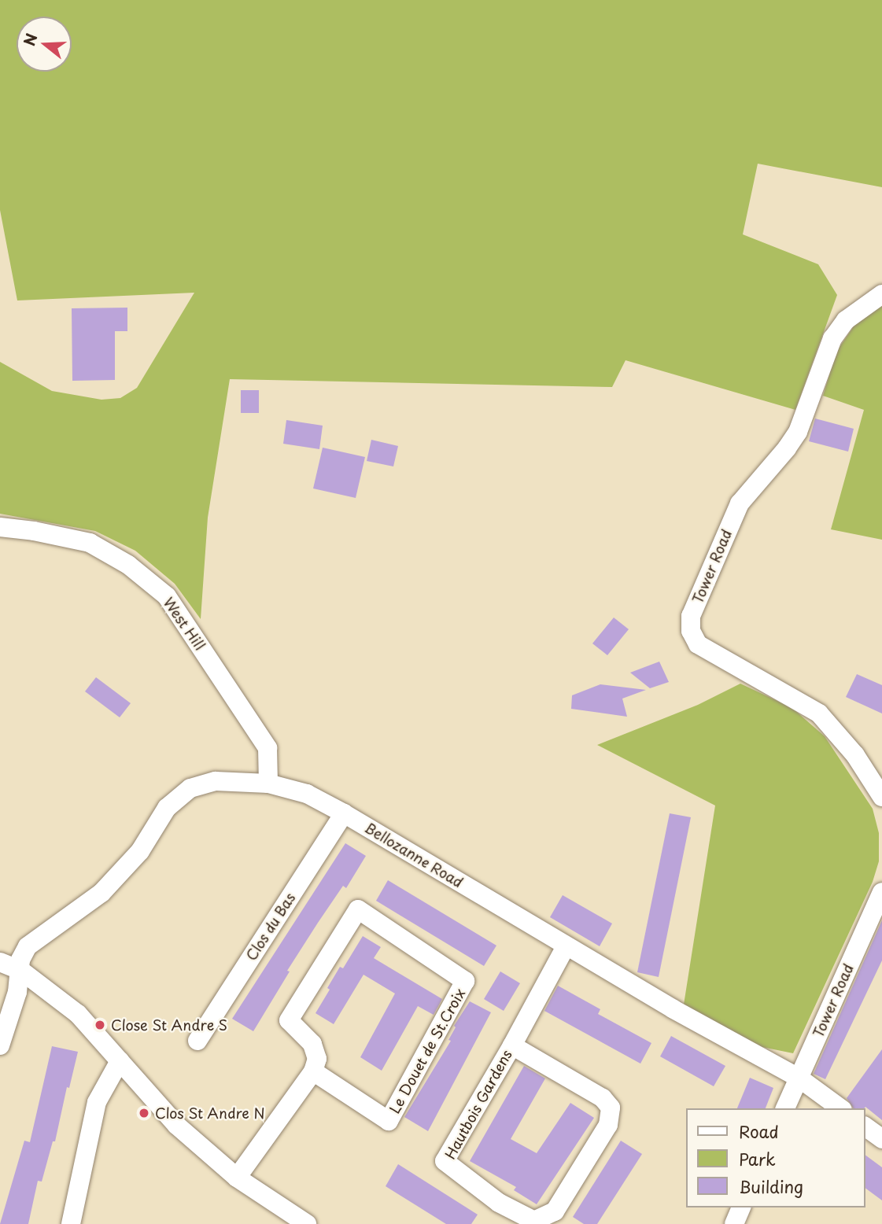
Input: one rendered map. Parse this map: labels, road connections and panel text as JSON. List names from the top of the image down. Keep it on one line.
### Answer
{"streets":{"street":["Tower Road","West Hill","Bellozanne Road","Clos du Bas","Le Douet de St.Croix","Hautbois Gardens"]},"crossings":[["Tower Road","Bellozanne Road"],["West Hill","Bellozanne Road"],["Bellozanne Road","Clos du Bas"],["Bellozanne Road","Hautbois Gardens"]],"places":["Close St Andre S","Clos St Andre N"],"legend":["Road","Park","Building"],"north":"left"}
